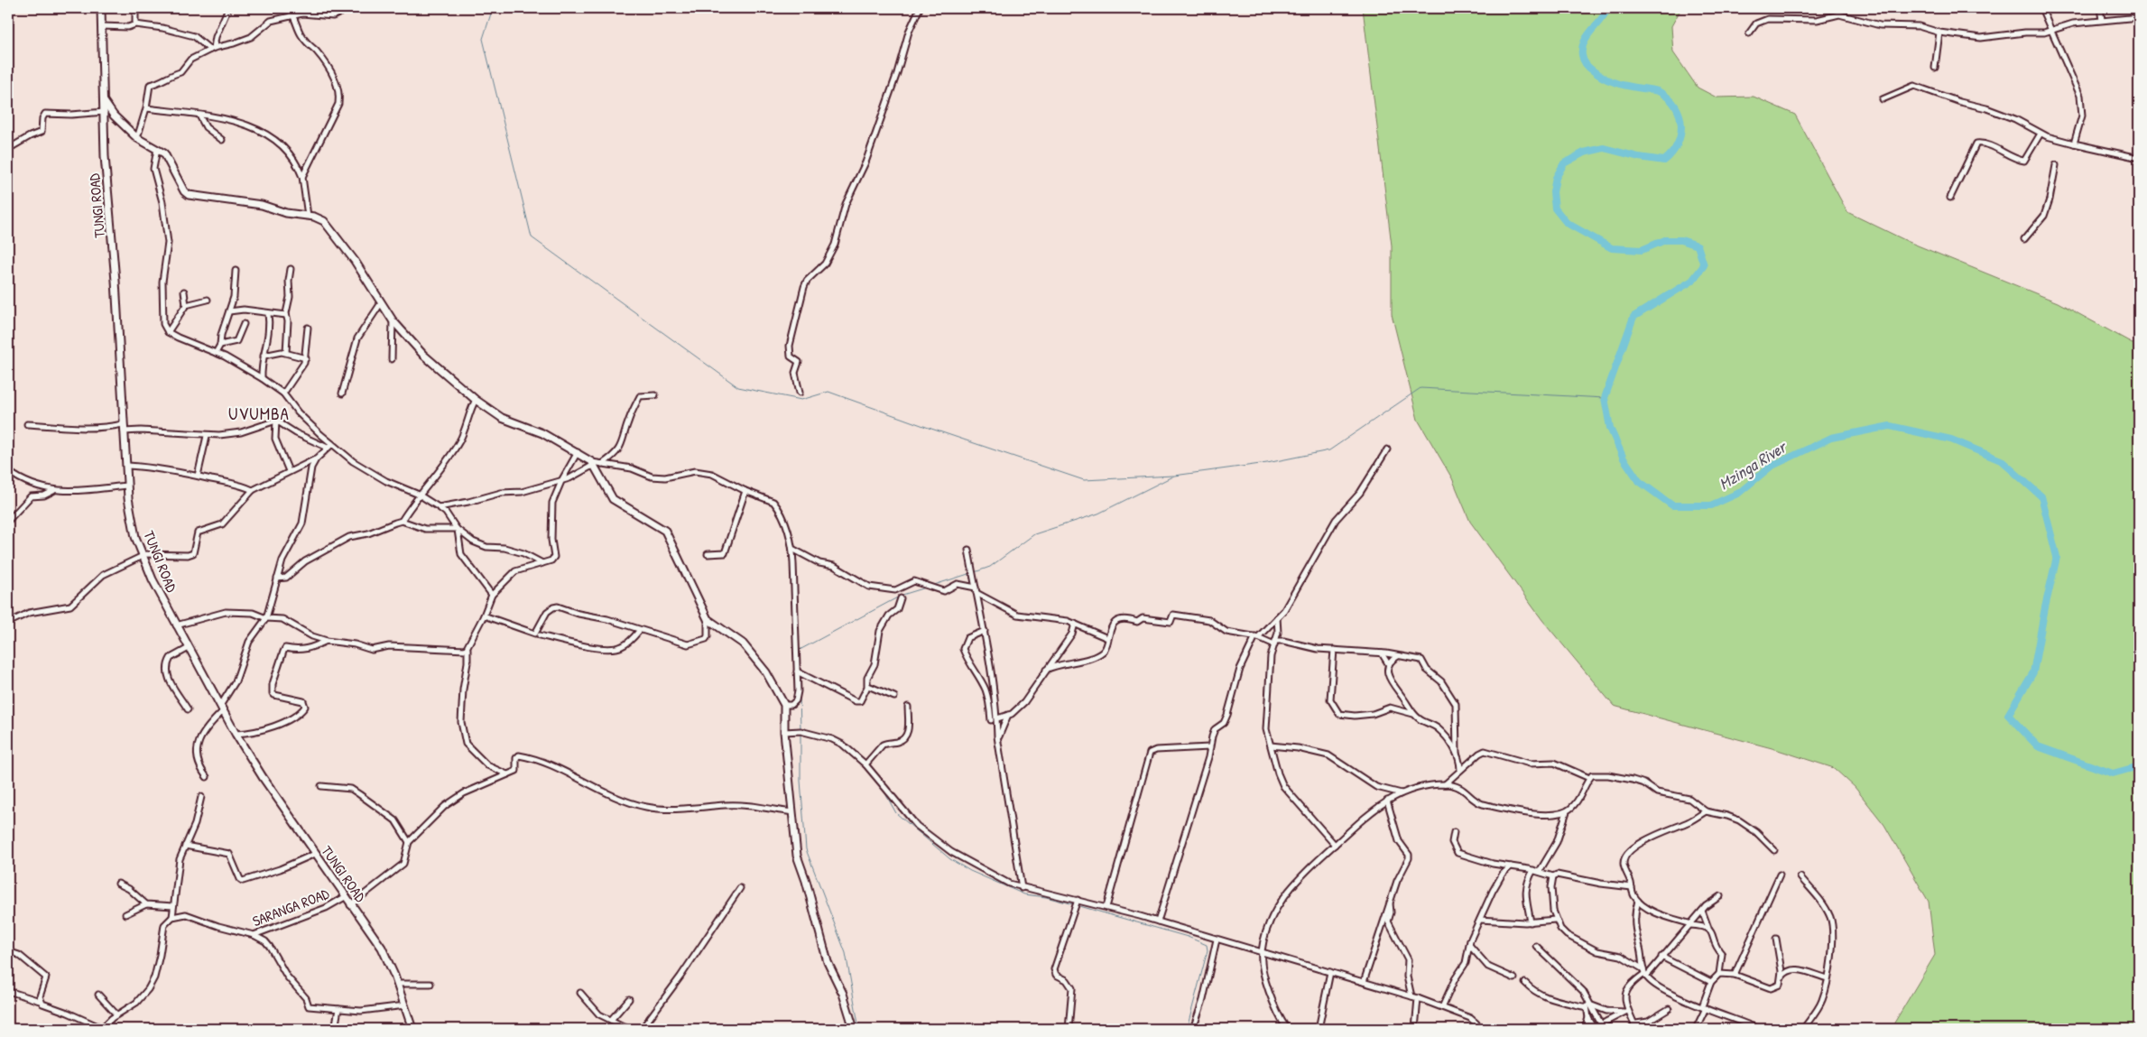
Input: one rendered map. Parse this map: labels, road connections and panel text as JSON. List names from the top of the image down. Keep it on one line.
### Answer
{"streets":{"street":["TUNGI ROAD","SARANGA ROAD"]},"crossings":[["TUNGI ROAD","SARANGA ROAD"]],"districts":["UVUMBA"],"water":["Mzinga River"]}
